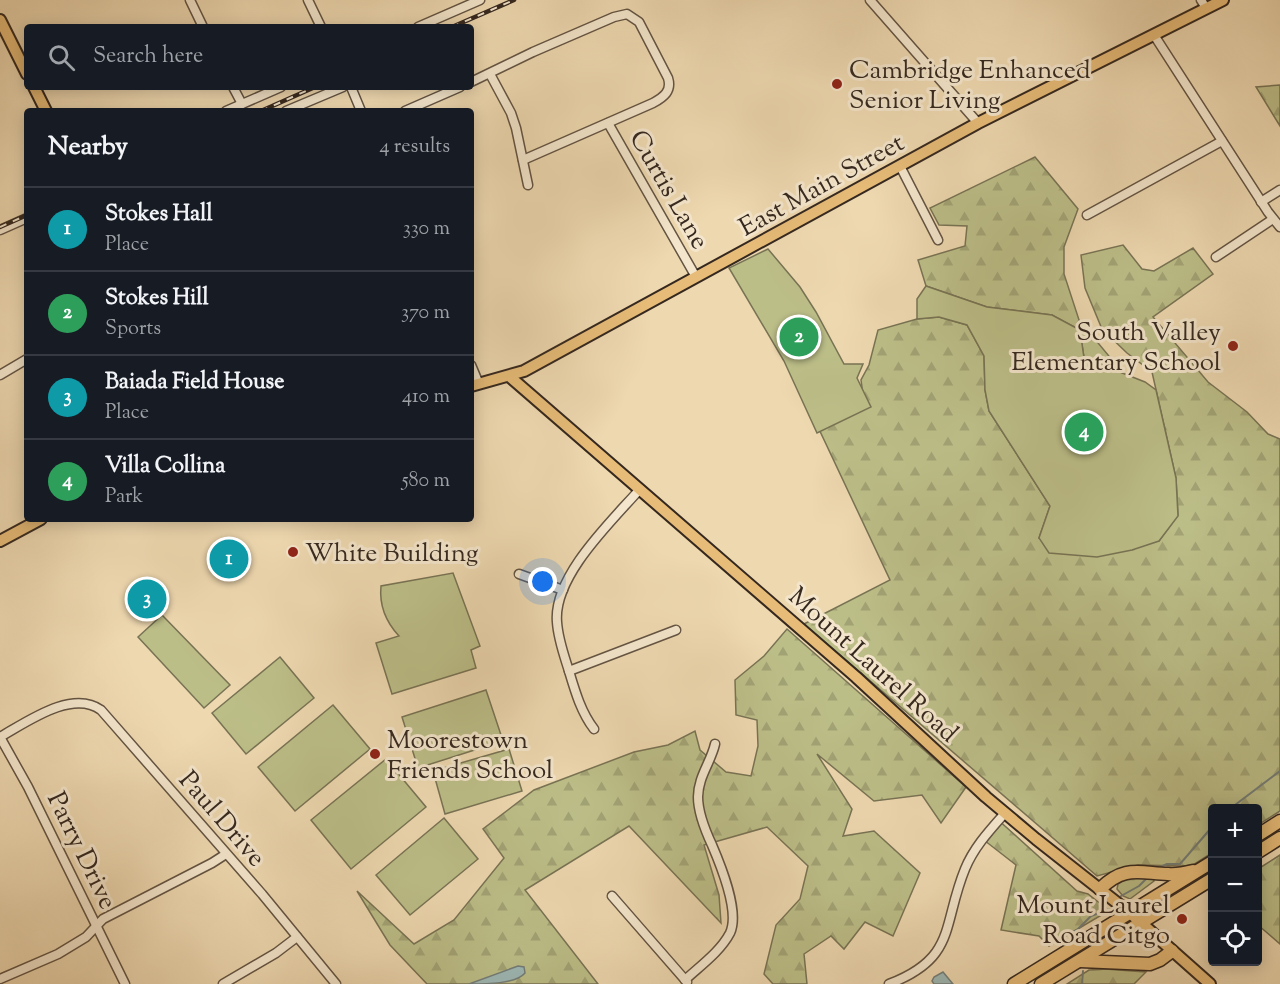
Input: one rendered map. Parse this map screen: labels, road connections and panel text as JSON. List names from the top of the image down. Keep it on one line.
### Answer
{"streets":{"main road":["East Main Street","Mount Laurel Road"],"street":["Curtis Lane","Paul Drive","Parry Drive"]},"crossings":[["East Main Street","Curtis Lane"],["East Main Street","Mount Laurel Road"],["Paul Drive","Parry Drive"]],"places":["Cambridge Enhanced Senior Living","South Valley Elementary School","White Building","Moorestown Friends School","Mount Laurel Road Citgo"],"page":{"search":"Search here","heading":["Nearby","4 results"],"list":[{"mark":"1","name":"Stokes Hall","note":"Place","value":"330 m"},{"mark":"2","name":"Stokes Hill","note":"Sports","value":"370 m"},{"mark":"3","name":"Baiada Field House","note":"Place","value":"410 m"},{"mark":"4","name":"Villa Collina","note":"Park","value":"580 m"}],"pins":["2","4","1","3"],"map_buttons":["+","−"]}}
